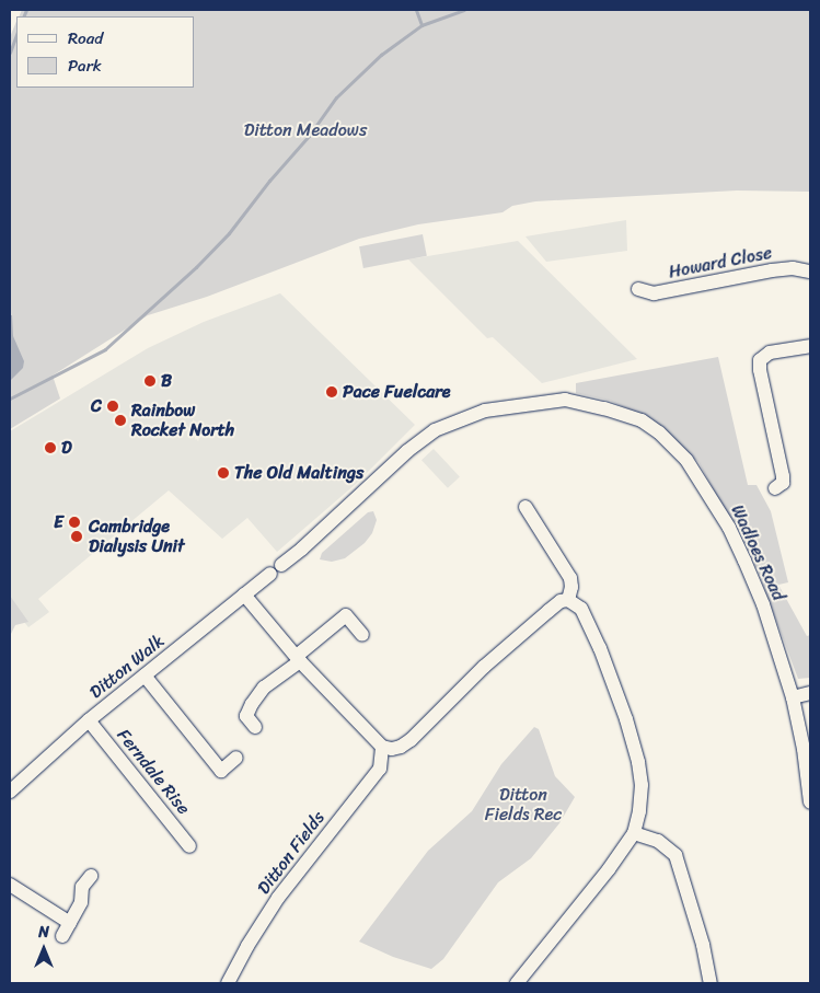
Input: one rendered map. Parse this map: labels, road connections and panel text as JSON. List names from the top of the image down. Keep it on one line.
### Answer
{"streets":{"street":["Howard Close","Wadloes Road","Ditton Walk","Ferndale Rise","Ditton Fields"]},"crossings":[["Wadloes Road","Ditton Walk"],["Ditton Walk","Ferndale Rise"]],"parks":["Ditton Meadows","Ditton Fields Rec"],"places":["B","Pace Fuelcare","C","Rainbow Rocket North","D","The Old Maltings","E","Cambridge Dialysis Unit"],"legend":["Road","Park"],"north":"top"}
